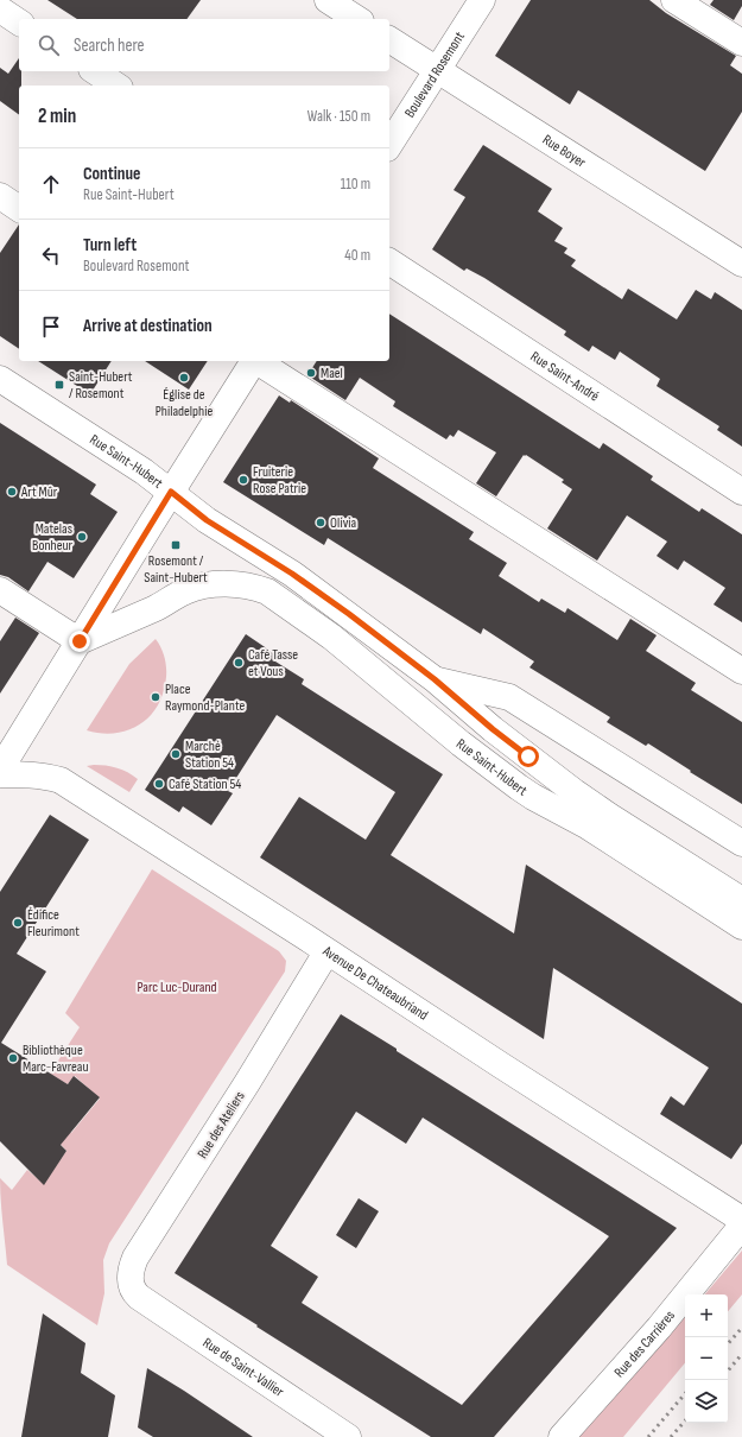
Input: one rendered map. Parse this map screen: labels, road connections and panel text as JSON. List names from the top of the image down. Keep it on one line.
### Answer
{"streets":{"street":["Boulevard Rosemont","Rue Boyer","Rue Saint-André","Rue Saint-Hubert","Avenue De Chateaubriand","Rue des Ateliers","Rue des Carrières","Rue de Saint-Vallier"]},"crossings":[["Boulevard Rosemont","Rue Boyer"],["Avenue De Chateaubriand","Rue des Ateliers"],["Rue des Ateliers","Rue de Saint-Vallier"]],"parks":["Parc Luc-Durand"],"places":{"other":["Mael","Église de Philadelphie","Fruiterie Rose Patrie","Art Mûr","Olivia","Matelas Bonheur","Café Tasse et Vous","Place Raymond-Plante","Marché Station 54","Café Station 54","Édifice Fleurimont","Bibliothèque Marc-Favreau"],"transit":["Saint-Hubert / Rosemont","Rosemont / Saint-Hubert"]},"page":{"search":"Search here","heading":["2 min","Walk · 150 m"],"list":[["Continue","Rue Saint-Hubert","110 m"],["Turn left","Boulevard Rosemont","40 m"],"Arrive at destination"],"map_buttons":["+","−"]}}
